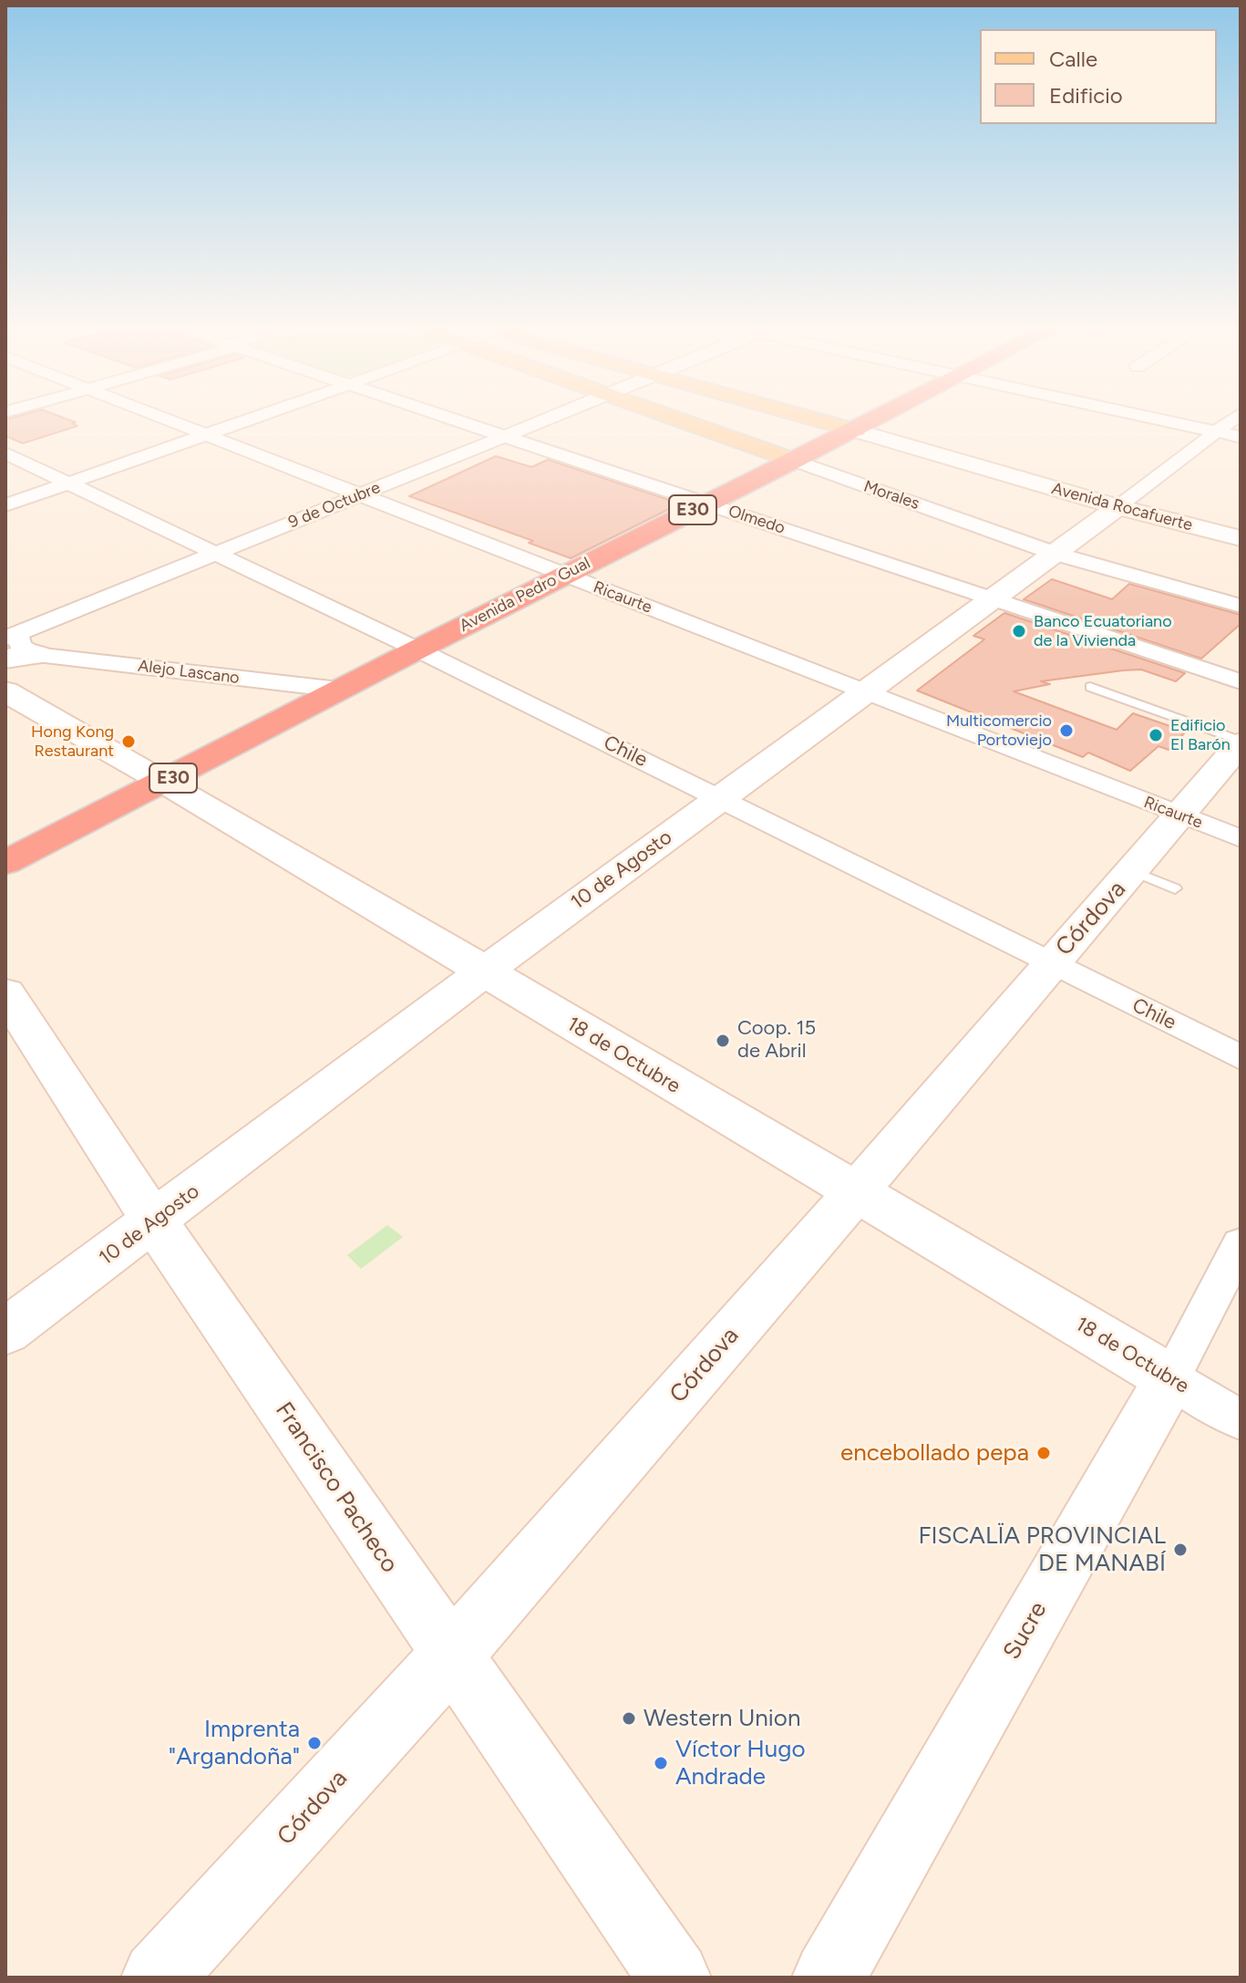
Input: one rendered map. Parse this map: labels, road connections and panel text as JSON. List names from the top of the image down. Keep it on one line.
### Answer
{"streets":{"highway":["E30","Avenida Pedro Gual"],"main road":["Morales","Avenida Rocafuerte"],"street":["9 de Octubre","Olmedo","Ricaurte","Alejo Lascano","Chile","10 de Agosto","Córdova","18 de Octubre","Francisco Pacheco","Sucre"]},"crossings":[["Morales","Avenida Pedro Gual"],["Morales","10 de Agosto"],["9 de Octubre","Olmedo"],["9 de Octubre","Ricaurte"],["9 de Octubre","Alejo Lascano"],["9 de Octubre","Chile"],["Avenida Rocafuerte","Avenida Pedro Gual"],["Avenida Rocafuerte","10 de Agosto"],["Olmedo","Avenida Pedro Gual"],["Olmedo","10 de Agosto"],["Avenida Pedro Gual","Ricaurte"],["Avenida Pedro Gual","Alejo Lascano"],["Avenida Pedro Gual","Chile"],["Avenida Pedro Gual","18 de Octubre"],["Ricaurte","10 de Agosto"],["Ricaurte","Córdova"],["Chile","10 de Agosto"],["Chile","Córdova"],["10 de Agosto","18 de Octubre"],["10 de Agosto","Francisco Pacheco"],["Córdova","18 de Octubre"],["Córdova","Francisco Pacheco"],["18 de Octubre","Sucre"]],"places":["Banco Ecuatoriano de la Vivienda","Multicomercio Portoviejo","Edificio El Barón","Hong Kong Restaurant","Coop. 15 de Abril","encebollado pepa","FISCALÏA PROVINCIAL DE MANABÍ","Western Union","Imprenta \"Argandoña\"","Víctor Hugo Andrade"],"legend":["Calle","Edificio"]}
